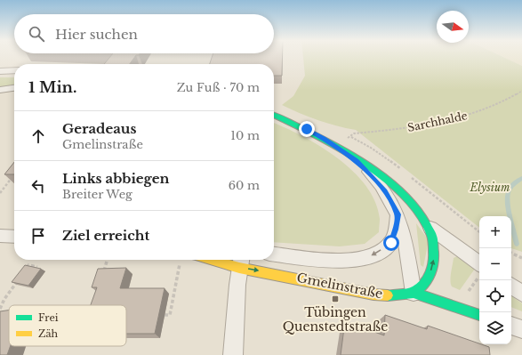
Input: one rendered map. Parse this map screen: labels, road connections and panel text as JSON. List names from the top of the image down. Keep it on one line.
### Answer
{"streets":{"street":["Gmelinstraße"],"path":["Sarchhalde"]},"parks":["Elysium"],"places":{"transit":["Tübingen Quenstedtstraße"]},"legend":["Frei","Zäh"],"north":"right","page":{"search":"Hier suchen","heading":["1 Min.","Zu Fuß · 70 m"],"list":[["Geradeaus","Gmelinstraße","10 m"],["Links abbiegen","Breiter Weg","60 m"],"Ziel erreicht"],"map_buttons":["+","−"]}}
